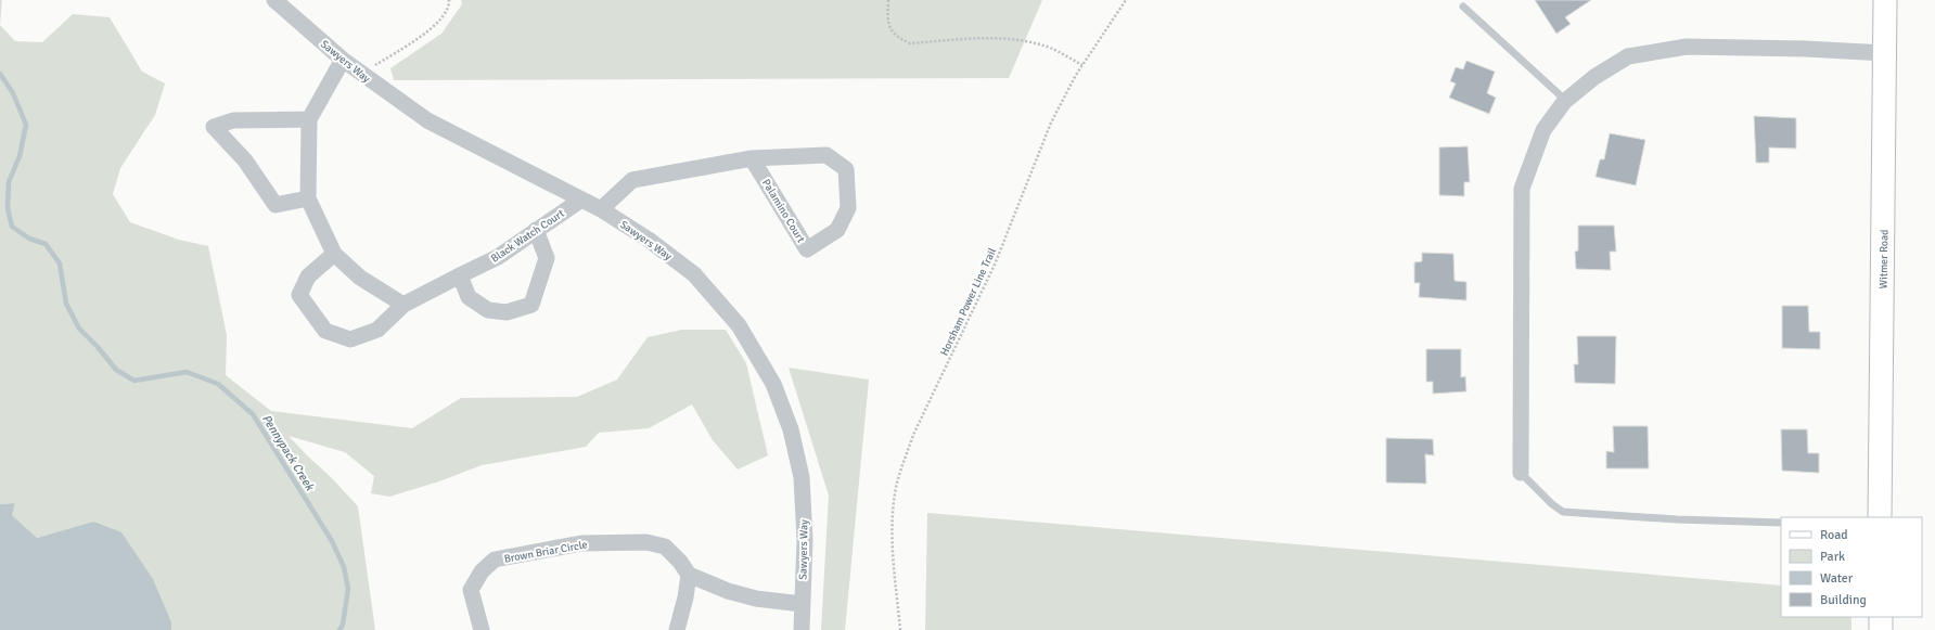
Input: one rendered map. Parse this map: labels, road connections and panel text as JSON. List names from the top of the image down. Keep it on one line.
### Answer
{"streets":{"street":["Sawyers Way","Palamino Court","Black Watch Court","Witmer Road","Brown Briar Circle"],"path":["Horsham Power Line Trail"]},"crossings":[["Sawyers Way","Palamino Court"],["Sawyers Way","Black Watch Court"]],"water":["Pennypack Creek"],"legend":["Road","Park","Water","Building"]}
